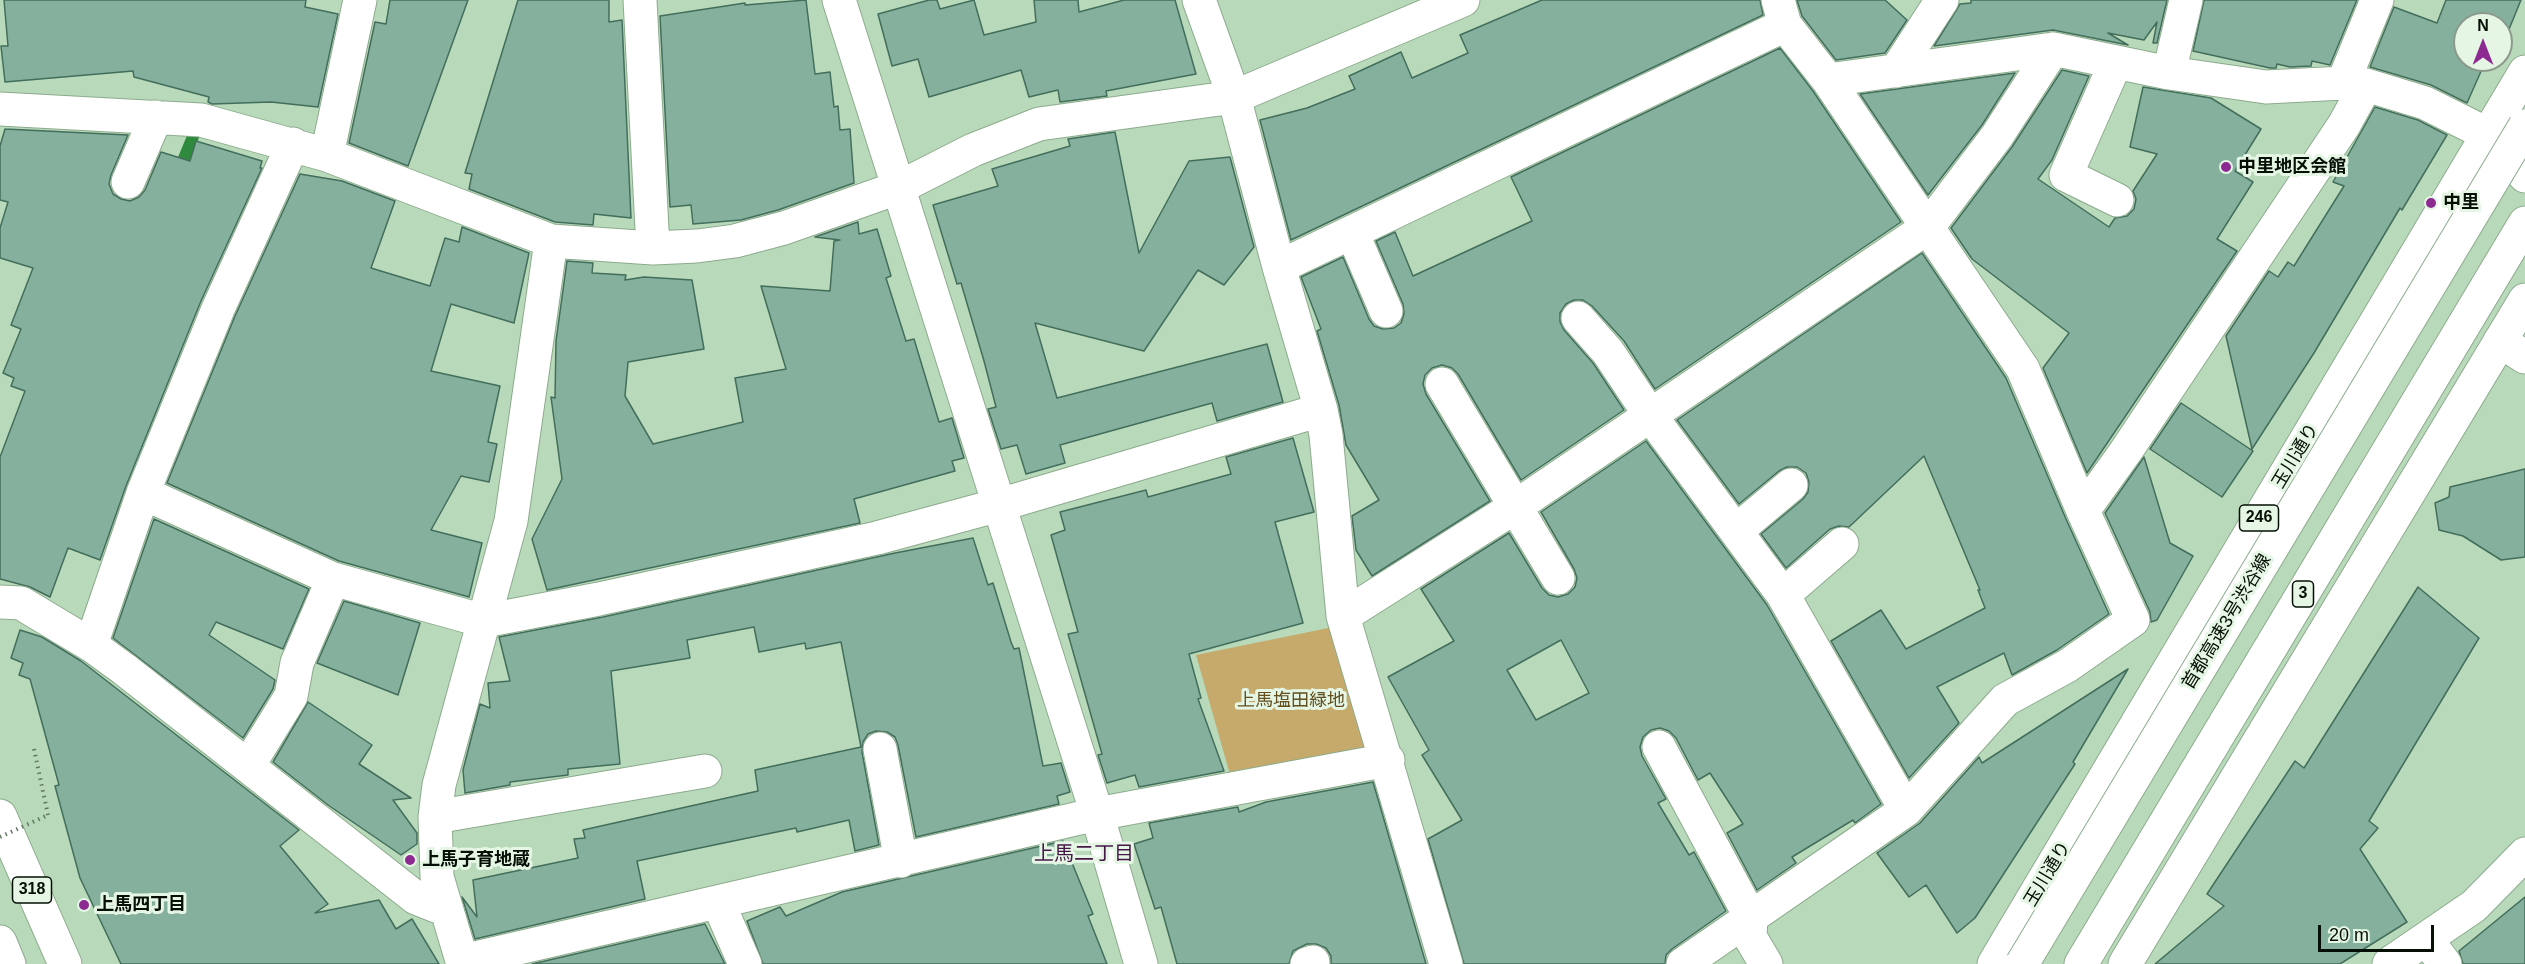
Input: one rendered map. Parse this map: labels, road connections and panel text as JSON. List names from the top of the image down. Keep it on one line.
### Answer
{"streets":{"main road":["玉川通り","246","3","首都高速3号渋谷線","318"]},"districts":["上馬二丁目"],"parks":["上馬塩田緑地"],"places":["中里地区会館","中里","上馬子育地蔵","上馬四丁目"],"scale_bar":"20 m","north":"top"}
